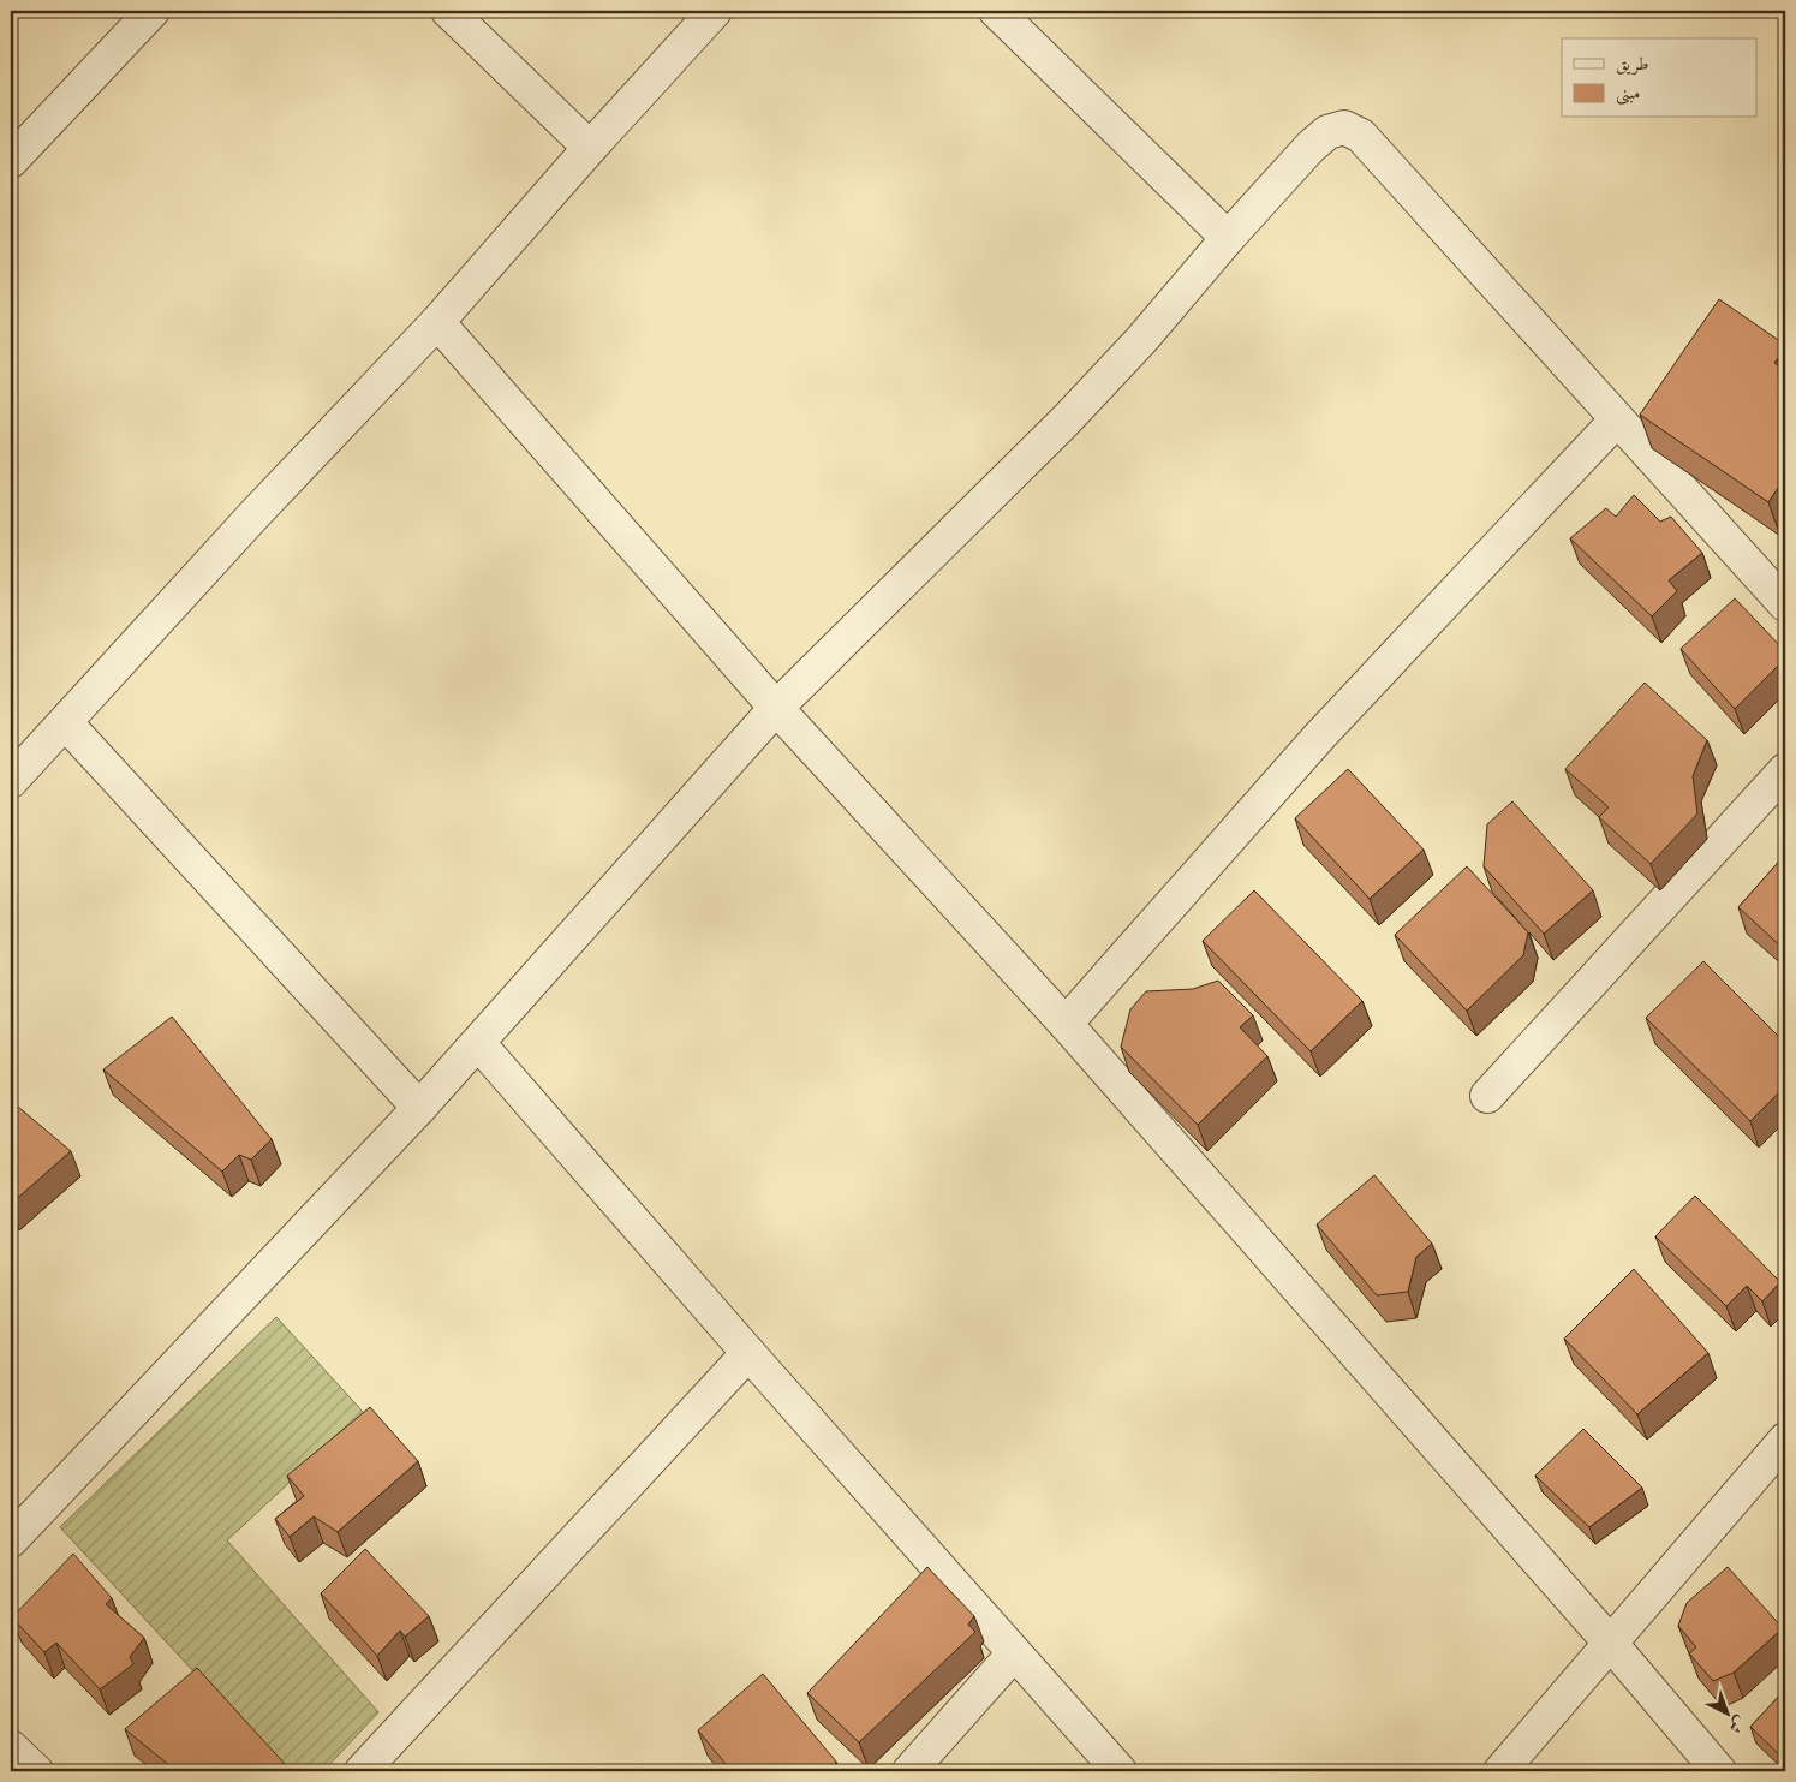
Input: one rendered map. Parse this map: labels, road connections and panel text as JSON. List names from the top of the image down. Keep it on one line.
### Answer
{"legend":["طريق","مبنى"],"north":"bottom right"}
